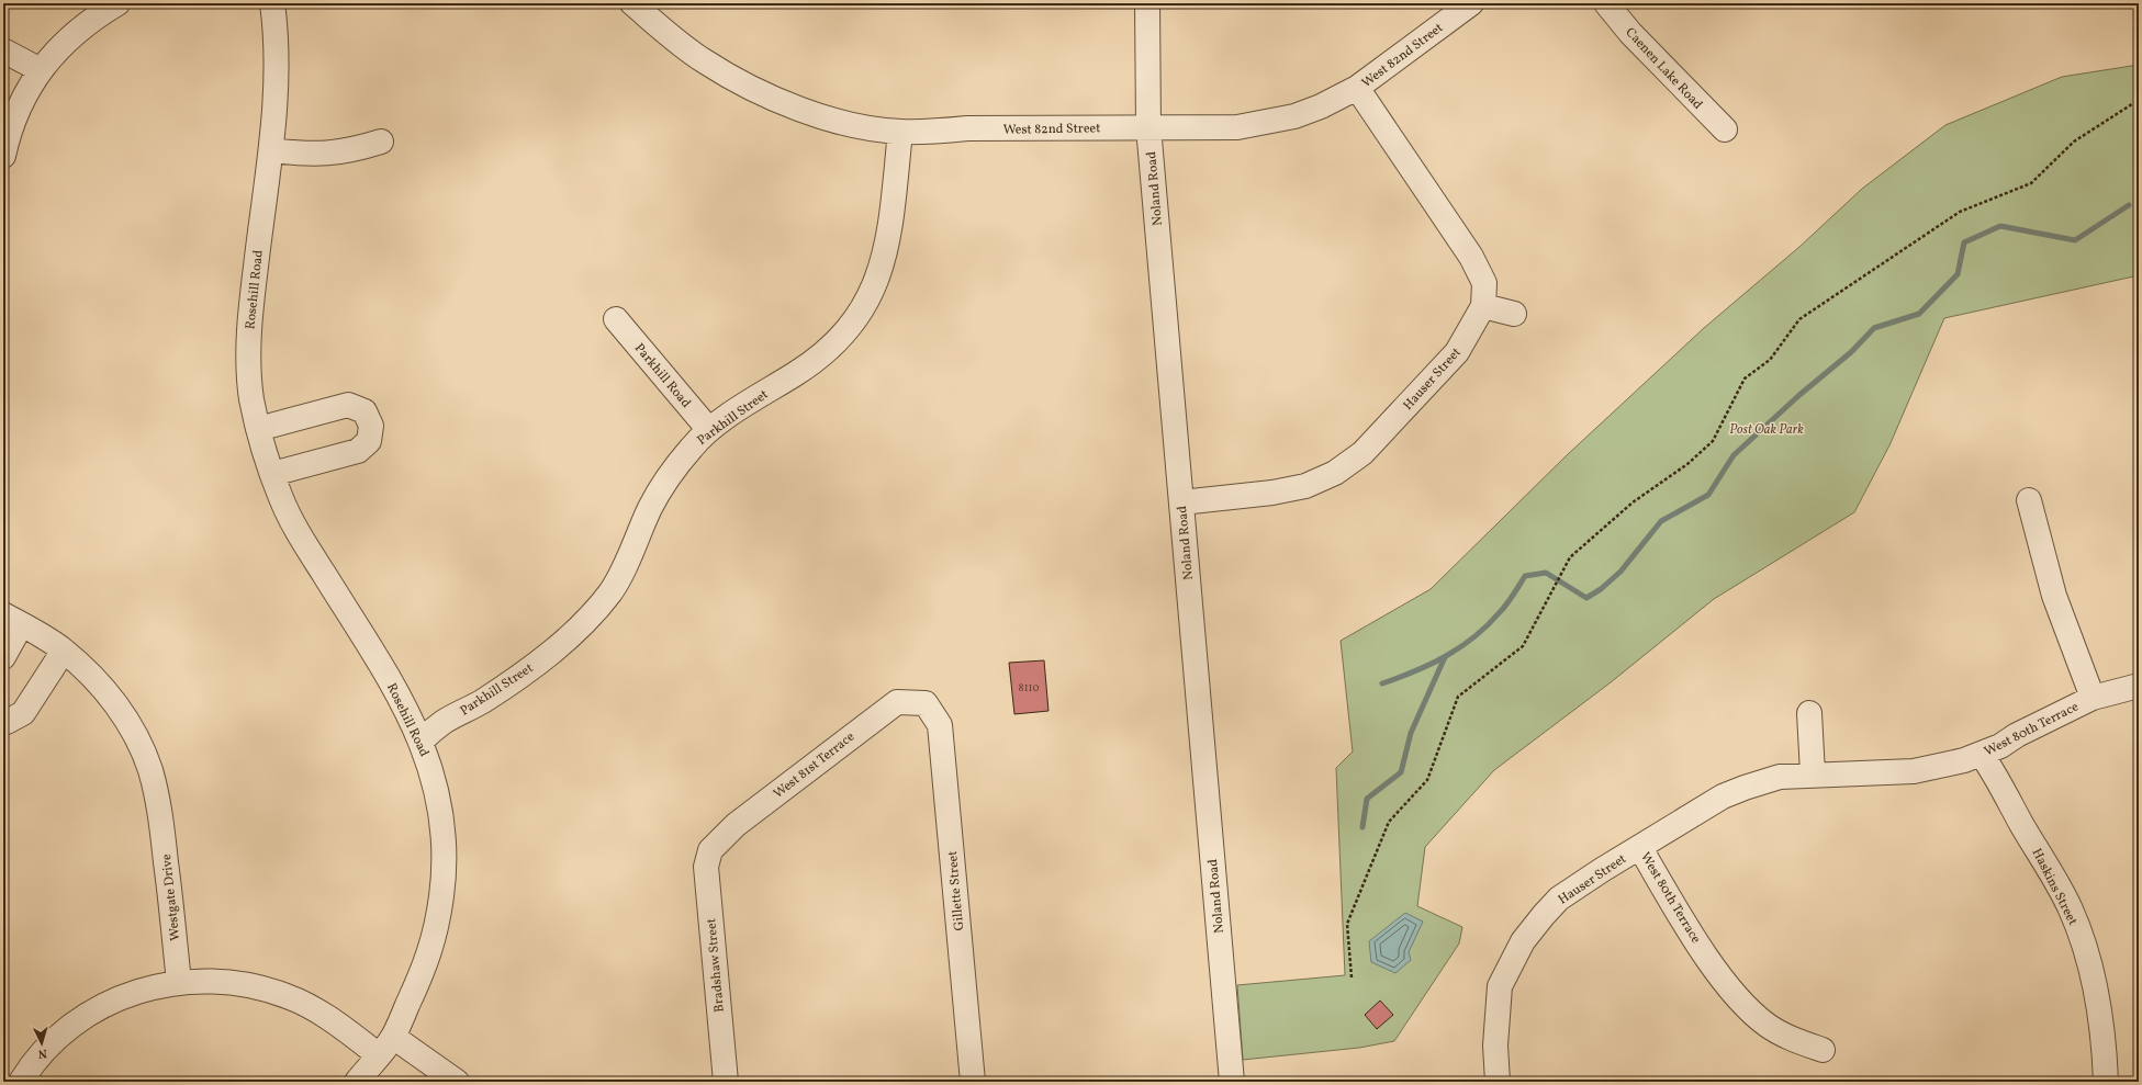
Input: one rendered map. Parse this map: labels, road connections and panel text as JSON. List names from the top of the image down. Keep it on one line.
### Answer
{"streets":{"street":["West 82nd Street","Caenen Lake Road","Noland Road","Rosehill Road","Parkhill Road","Hauser Street","Parkhill Street","West 80th Terrace","West 81st Terrace","Haskins Street","Gillette Street","Westgate Drive","Bradshaw Street"]},"crossings":[["West 82nd Street","Noland Road"],["West 82nd Street","Hauser Street"],["West 82nd Street","Parkhill Street"],["Noland Road","Hauser Street"],["Rosehill Road","Parkhill Street"],["Parkhill Road","Parkhill Street"],["Hauser Street","West 80th Terrace"],["West 80th Terrace","Haskins Street"],["West 81st Terrace","Gillette Street"],["West 81st Terrace","Bradshaw Street"]],"parks":["Post Oak Park"],"house_numbers":["8110"],"north":"bottom"}
